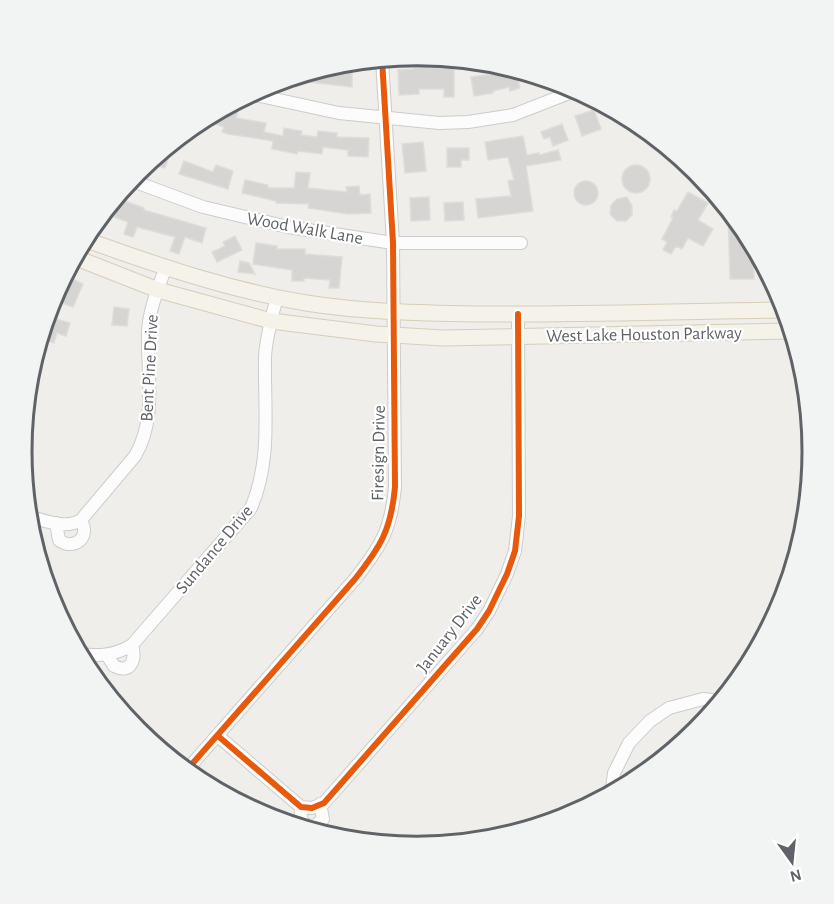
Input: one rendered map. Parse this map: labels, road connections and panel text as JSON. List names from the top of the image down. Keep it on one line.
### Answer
{"streets":{"main road":["West Lake Houston Parkway"],"street":["Wood Walk Lane","Bent Pine Drive","Firesign Drive","Sundance Drive","January Drive"]},"crossings":[["Wood Walk Lane","Firesign Drive"],["West Lake Houston Parkway","Bent Pine Drive"],["West Lake Houston Parkway","Firesign Drive"],["West Lake Houston Parkway","Sundance Drive"],["West Lake Houston Parkway","January Drive"],["Firesign Drive","January Drive"]],"north":"bottom"}
